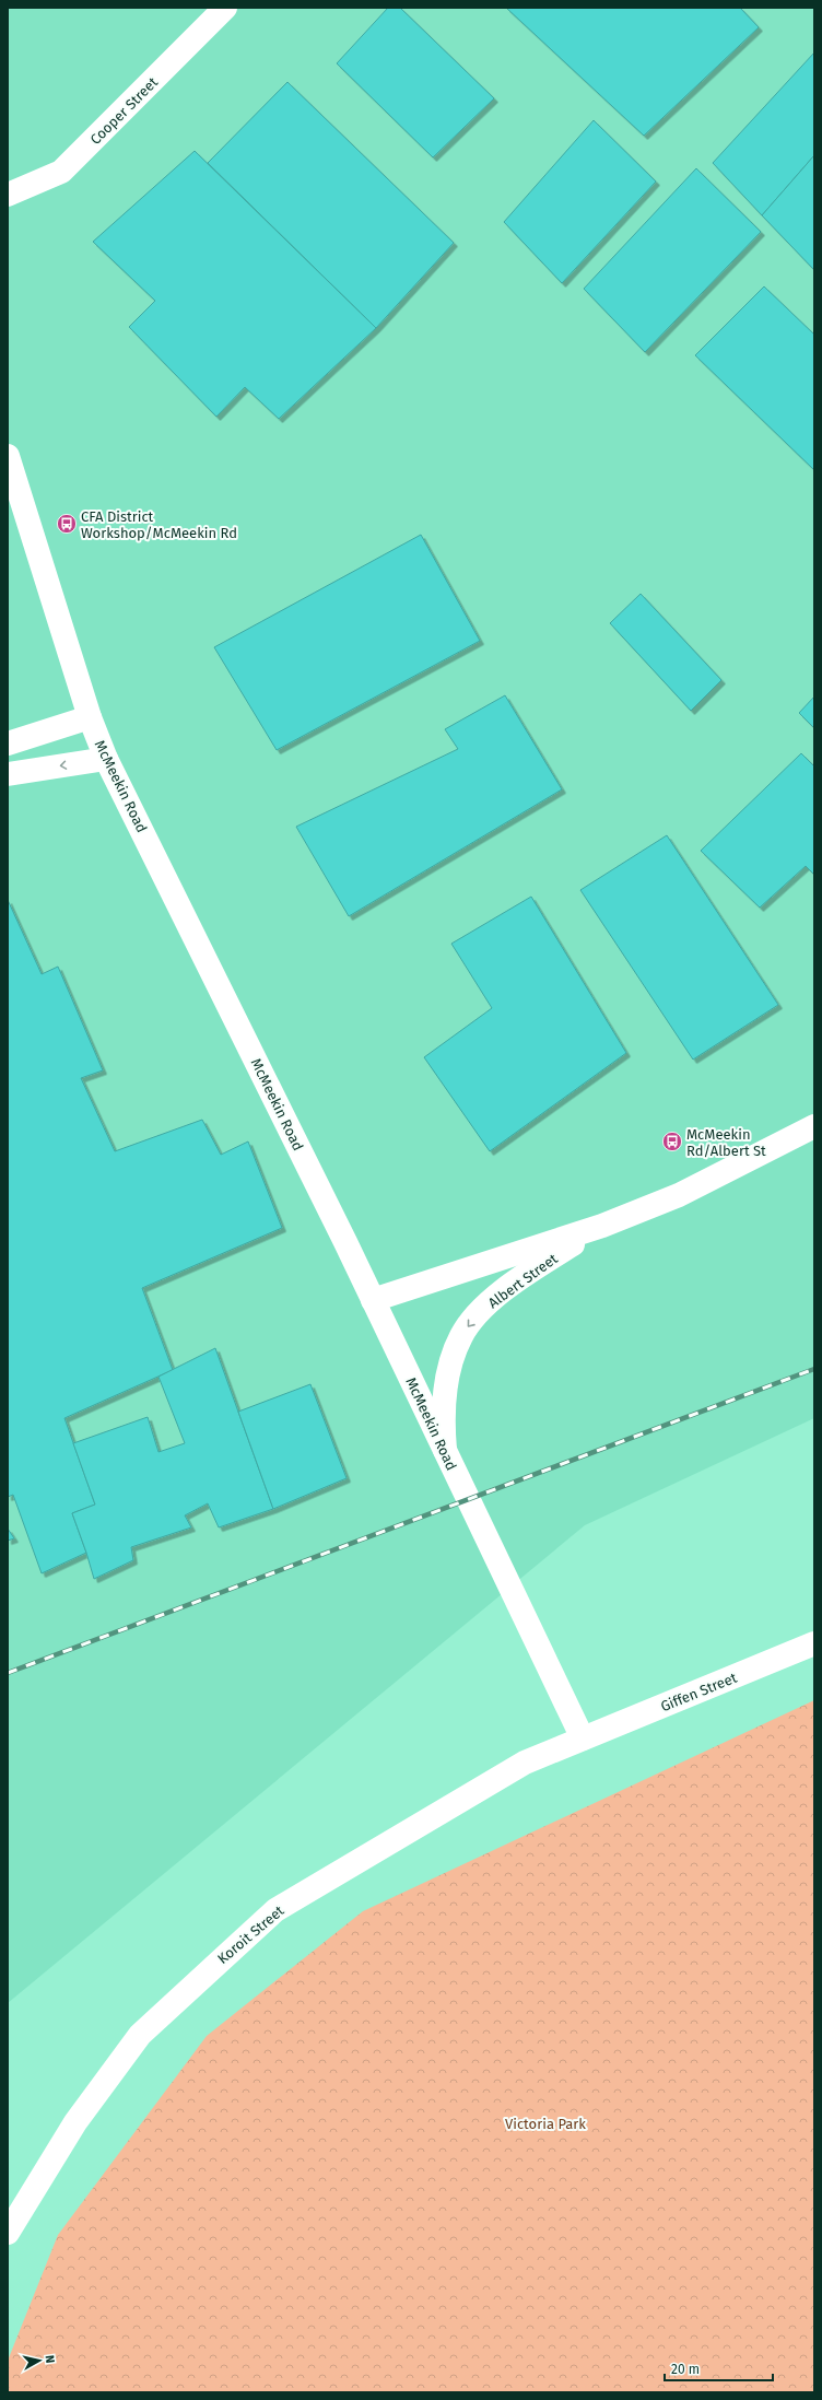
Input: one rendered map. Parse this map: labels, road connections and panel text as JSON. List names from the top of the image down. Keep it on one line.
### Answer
{"streets":{"street":["Cooper Street","McMeekin Road","Albert Street","Giffen Street","Koroit Street"]},"crossings":[["McMeekin Road","Albert Street"],["McMeekin Road","Giffen Street"],["McMeekin Road","Koroit Street"],["Giffen Street","Koroit Street"]],"one_way":["Albert Street"],"parks":["Victoria Park"],"places":{"bus stop":["CFA District Workshop/McMeekin Rd","McMeekin Rd/Albert St"]},"scale_bar":"20 m","north":"right"}
